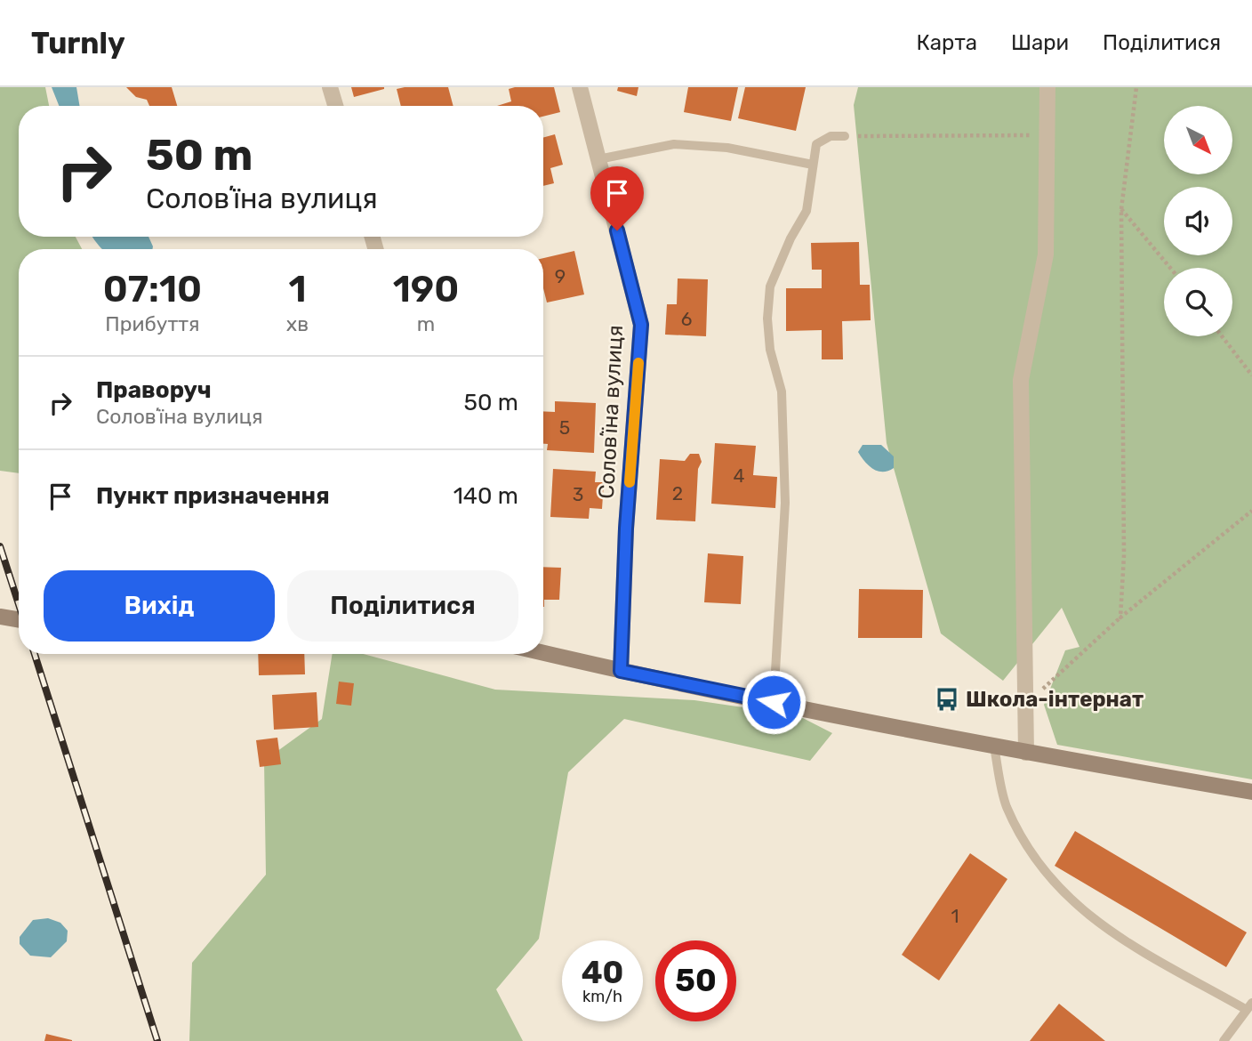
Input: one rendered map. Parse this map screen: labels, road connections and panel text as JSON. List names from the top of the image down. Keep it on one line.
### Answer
{"streets":{"street":["Соловʼїна вулиця"]},"places":{"bus stop":["Школа-інтернат"]},"house_numbers":["9","6","5","4","2","3","1"],"north":"bottom right","page":{"header":"Turnly","nav":["Карта","Шари","Поділитися"],"turn":["50 m","Соловʼїна вулиця"],"eta":["07:10","Прибуття","1","хв","190","m"],"list":[{"name":"Праворуч","note":"Соловʼїна вулиця","value":"50 m"},{"name":"Пункт призначення","value":"140 m"}],"buttons":["Вихід","Поділитися"],"speed":"40 km/h","limit":"50"}}
